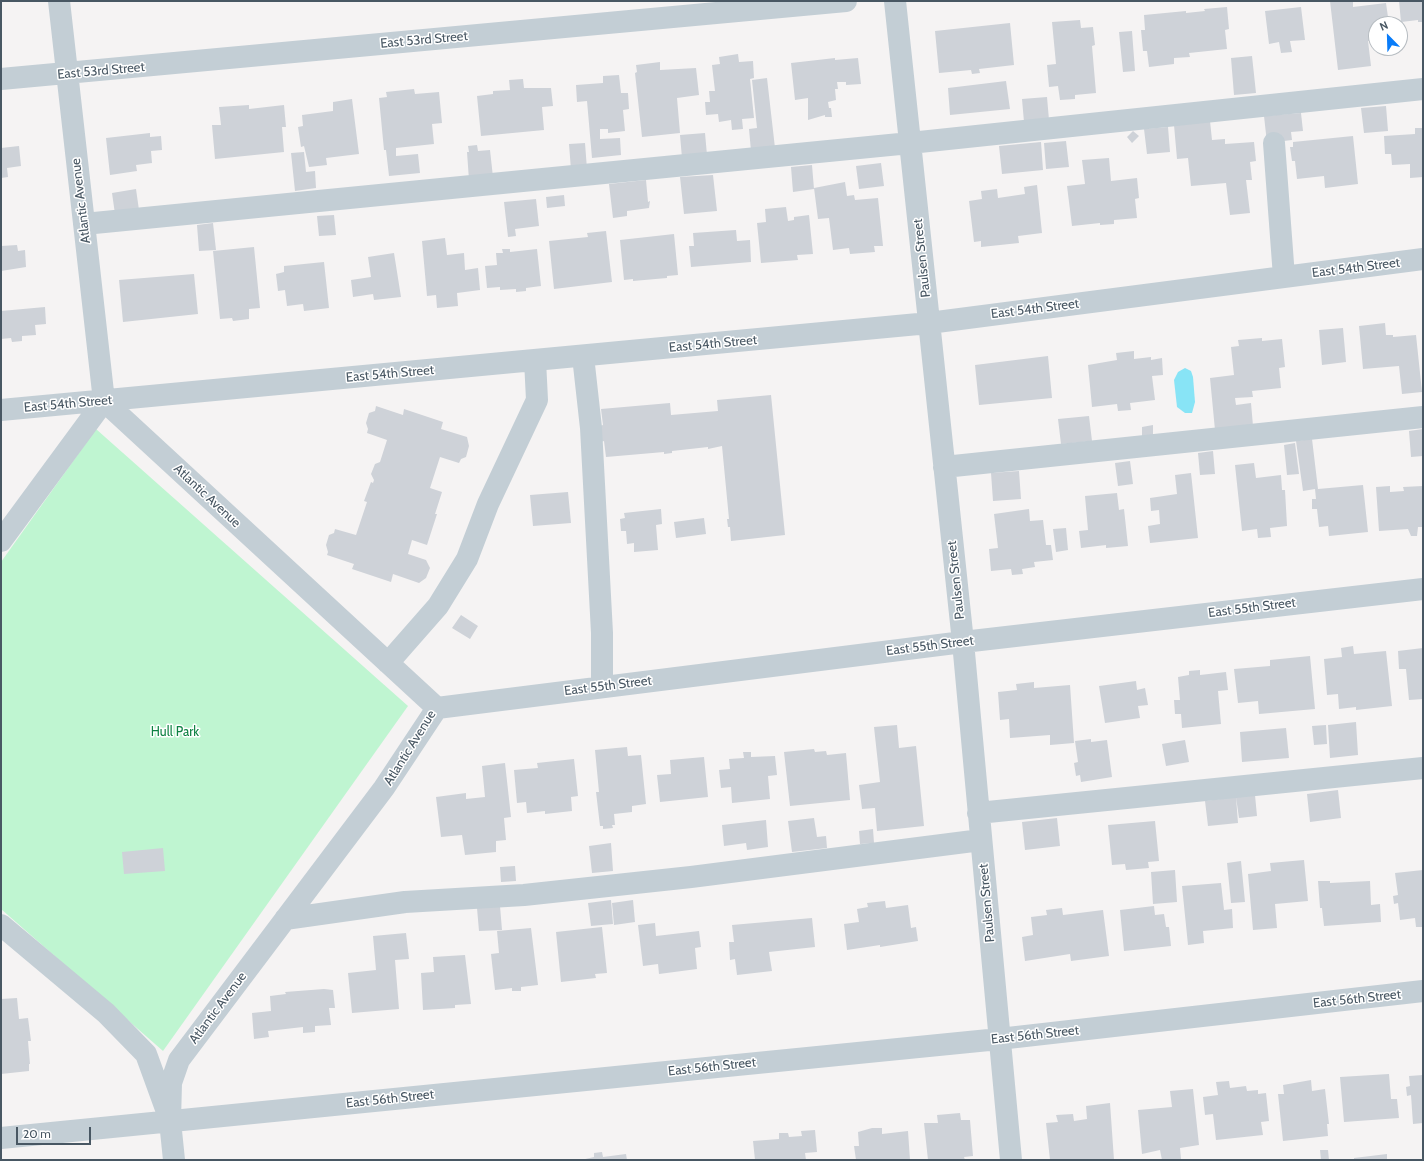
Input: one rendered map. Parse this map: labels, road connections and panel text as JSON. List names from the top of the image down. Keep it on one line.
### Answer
{"streets":{"street":["East 53rd Street","Atlantic Avenue","Paulsen Street","East 54th Street","East 55th Street","East 56th Street"]},"crossings":[["East 53rd Street","Atlantic Avenue"],["Atlantic Avenue","East 54th Street"],["Atlantic Avenue","East 55th Street"],["Atlantic Avenue","East 56th Street"],["Paulsen Street","East 54th Street"],["Paulsen Street","East 55th Street"],["Paulsen Street","East 56th Street"]],"parks":["Hull Park"],"scale_bar":"20 m","north":"top left"}
